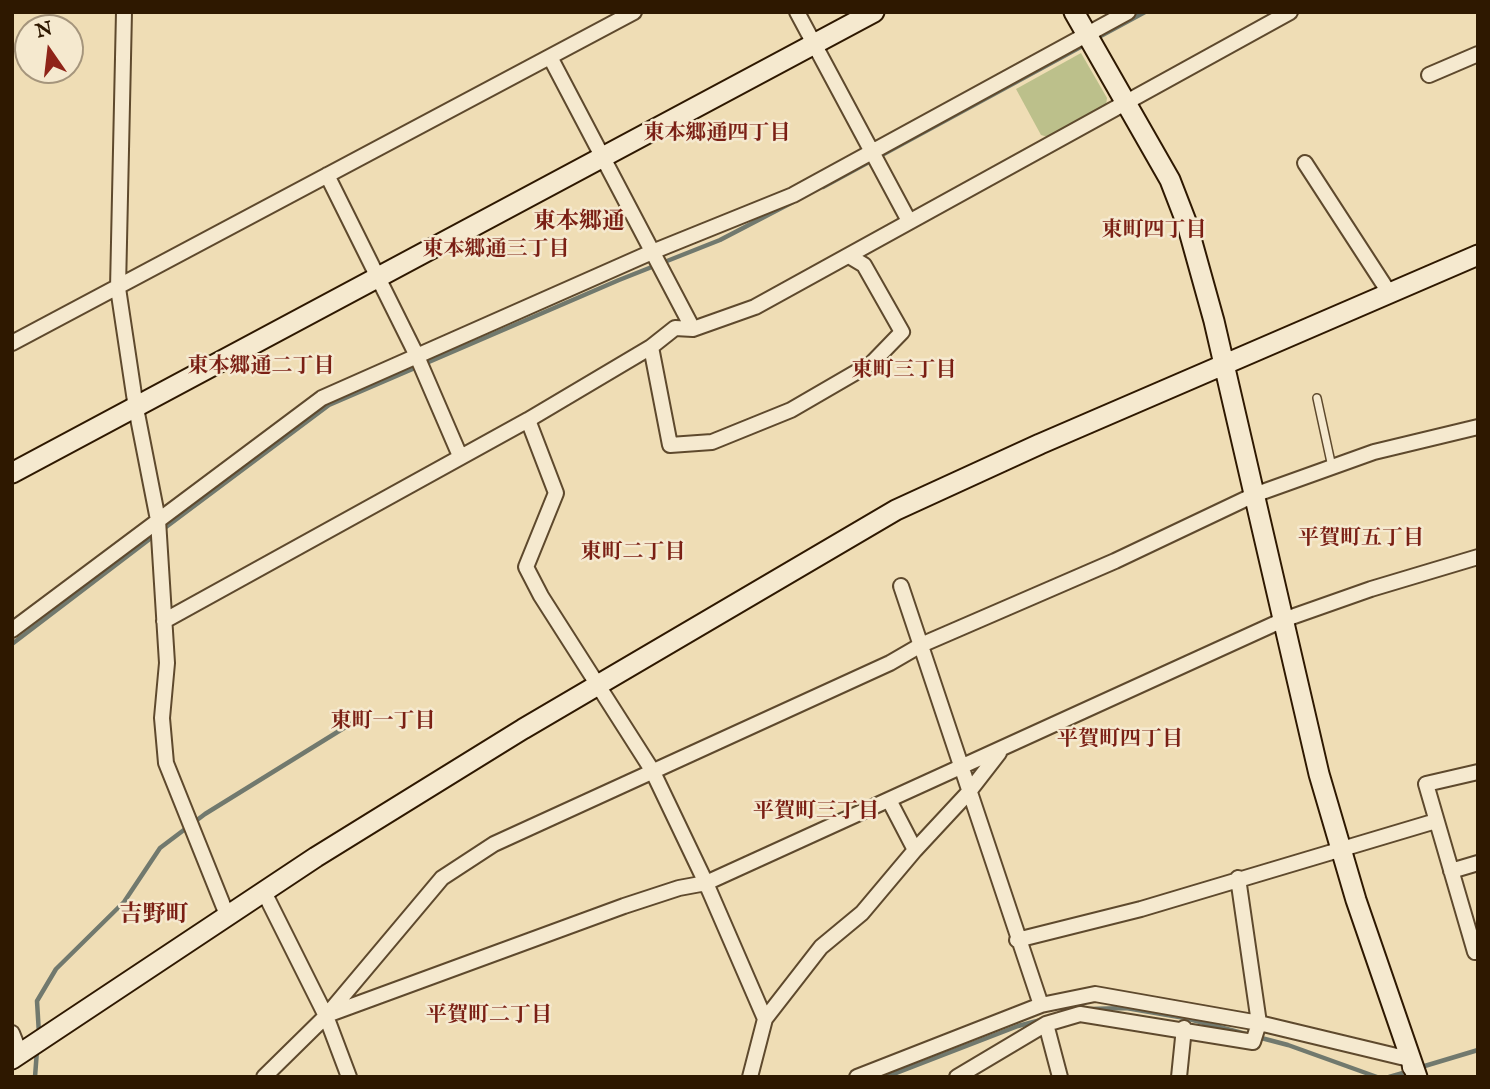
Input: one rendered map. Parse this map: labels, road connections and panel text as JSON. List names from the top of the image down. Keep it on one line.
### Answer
{"districts":["東本郷通四丁目","東本郷通","東町四丁目","東本郷通三丁目","東本郷通二丁目","東町三丁目","平賀町五丁目","東町二丁目","東町一丁目","平賀町四丁目","平賀町三丁目","吉野町","平賀町二丁目"],"north":"top"}
